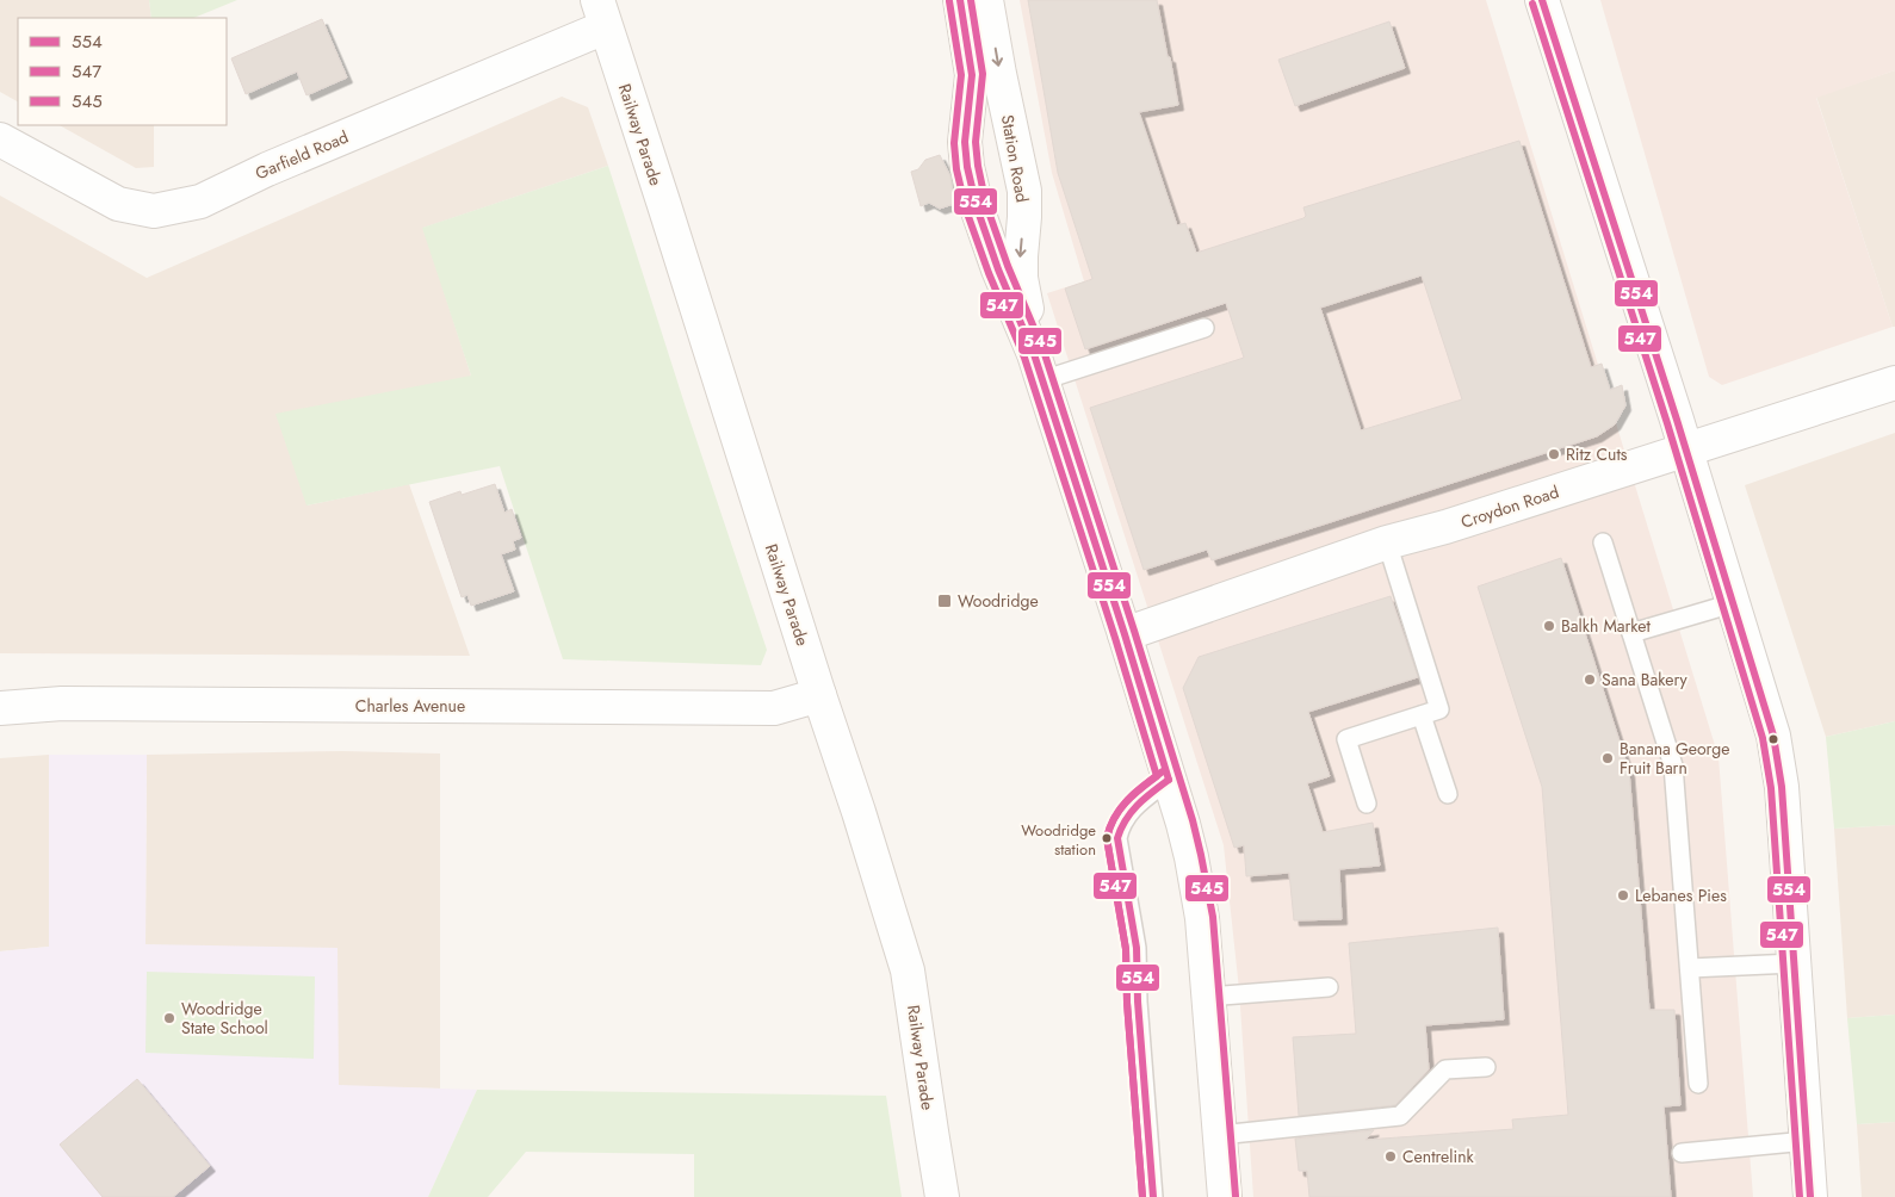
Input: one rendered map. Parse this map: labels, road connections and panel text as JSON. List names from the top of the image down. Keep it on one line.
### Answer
{"streets":{"street":["Railway Parade","Garfield Road","Station Road","Croydon Road","Charles Avenue"]},"crossings":[["Railway Parade","Garfield Road"],["Railway Parade","Charles Avenue"],["Station Road","Croydon Road"]],"places":{"other":["Ritz Cuts","Balkh Market","Sana Bakery","Banana George Fruit Barn","Woodridge station","Lebanes Pies","Woodridge State School","Centrelink"],"transit":["Woodridge"]},"lines":["transit line 554","transit line 545","transit line 547"],"legend":["554","547","545"]}
